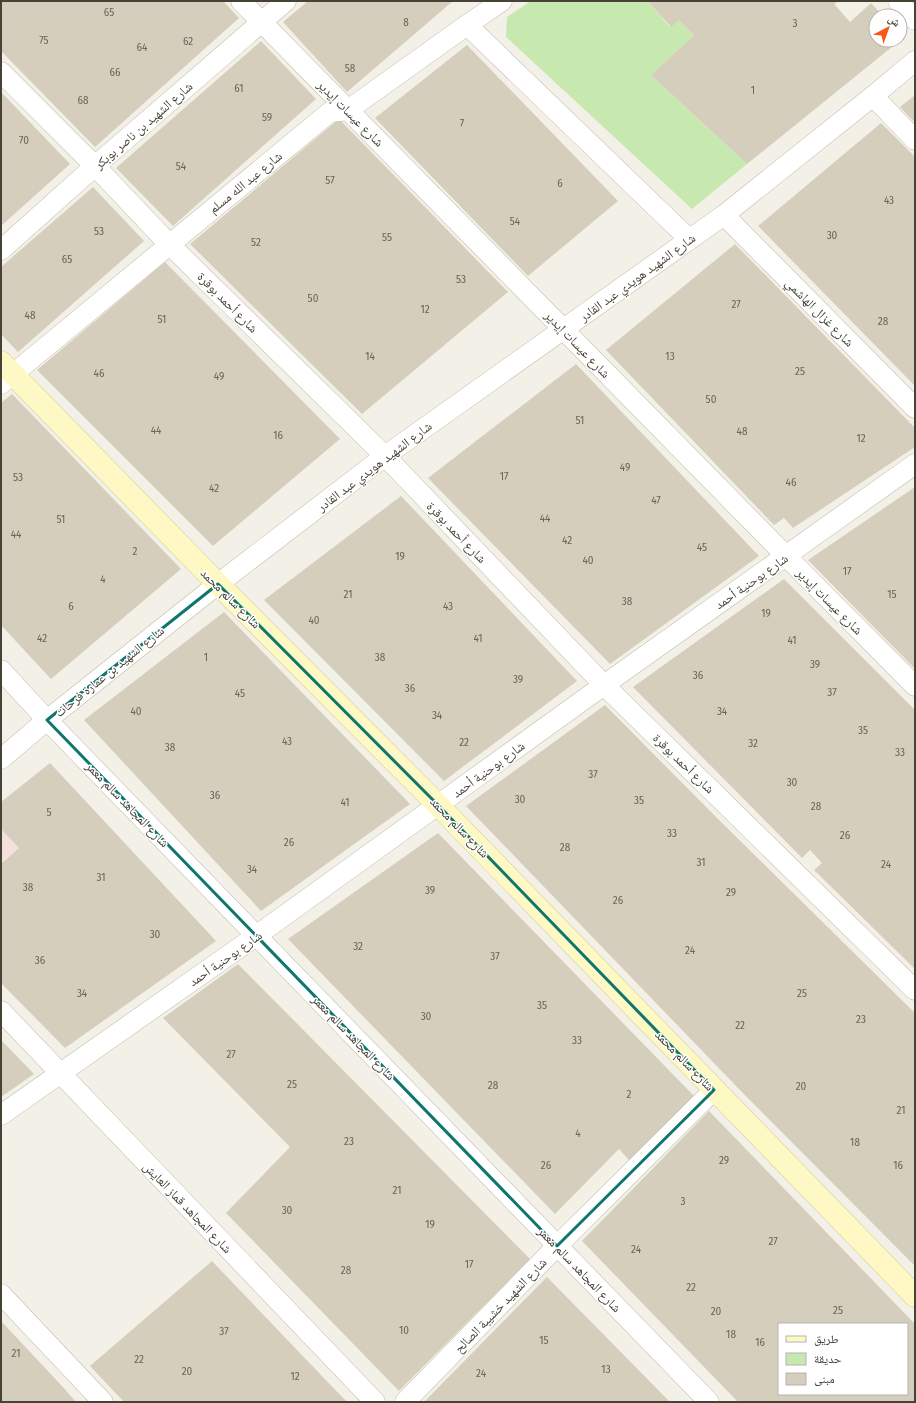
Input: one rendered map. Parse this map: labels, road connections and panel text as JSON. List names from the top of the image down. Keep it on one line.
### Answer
{"streets":{"street":["شارع عيسات إيدير","شارع الشهيد بن ناصر بوبكر","شارع عبد الله مسلم","شارع الشهيد هويدي عبد القادر","شارع أحمد بوقرة","شارع غزال الهاشمي","شارع بوحنية أحمد","شارع سالم محمد","شارع الشهيد بن عمارة فرحات","شارع المجاهد سالم معمر","شارع المجاهد قماز العايش","شارع الشهيد خشيبة الصالح"]},"crossings":[["شارع عيسات إيدير","شارع الشهيد بن ناصر بوبكر"],["شارع عيسات إيدير","شارع عبد الله مسلم"],["شارع عيسات إيدير","شارع الشهيد هويدي عبد القادر"],["شارع عيسات إيدير","شارع بوحنية أحمد"],["شارع الشهيد بن ناصر بوبكر","شارع أحمد بوقرة"],["شارع عبد الله مسلم","شارع أحمد بوقرة"],["شارع عبد الله مسلم","شارع سالم محمد"],["شارع الشهيد هويدي عبد القادر","شارع أحمد بوقرة"],["شارع الشهيد هويدي عبد القادر","شارع غزال الهاشمي"],["شارع الشهيد هويدي عبد القادر","شارع سالم محمد"],["شارع الشهيد هويدي عبد القادر","شارع الشهيد بن عمارة فرحات"],["شارع أحمد بوقرة","شارع بوحنية أحمد"],["شارع بوحنية أحمد","شارع سالم محمد"],["شارع بوحنية أحمد","شارع المجاهد سالم معمر"],["شارع بوحنية أحمد","شارع المجاهد قماز العايش"],["شارع سالم محمد","شارع الشهيد بن عمارة فرحات"],["شارع سالم محمد","شارع الشهيد خشيبة الصالح"],["شارع الشهيد بن عمارة فرحات","شارع المجاهد سالم معمر"],["شارع المجاهد سالم معمر","شارع الشهيد خشيبة الصالح"]],"house_numbers":["65","8","3","75","62","64","58","66","61","1","68","59","7","70","54","57","6","43","54","53","30","55","52","65","53","50","27","12","48","51","28","14","13","25","46","49","50","51","44","48","16","12","49","17","53","46","42","47","44","51","44","42","45","2","19","40","17","4","21","15","38","6","43","19","40","42","41","41","1","38","39","36","39","36","37","45","40","34","34","35","43","22","32","38","33","37","30","36","30","35","41","28","5","33","26","26","28","31","24","34","31","38","39","29","26","30","32","24","37","36","34","25","35","30","23","22","33","27","25","28","20","2","21","4","23","18","29","26","16","21","3","30","19","27","24","17","28","22","25","20","10","37","18","15","16","21","22","13","20","24","12"],"legend":["طريق","حديقة","مبنى"],"north":"top right"}
